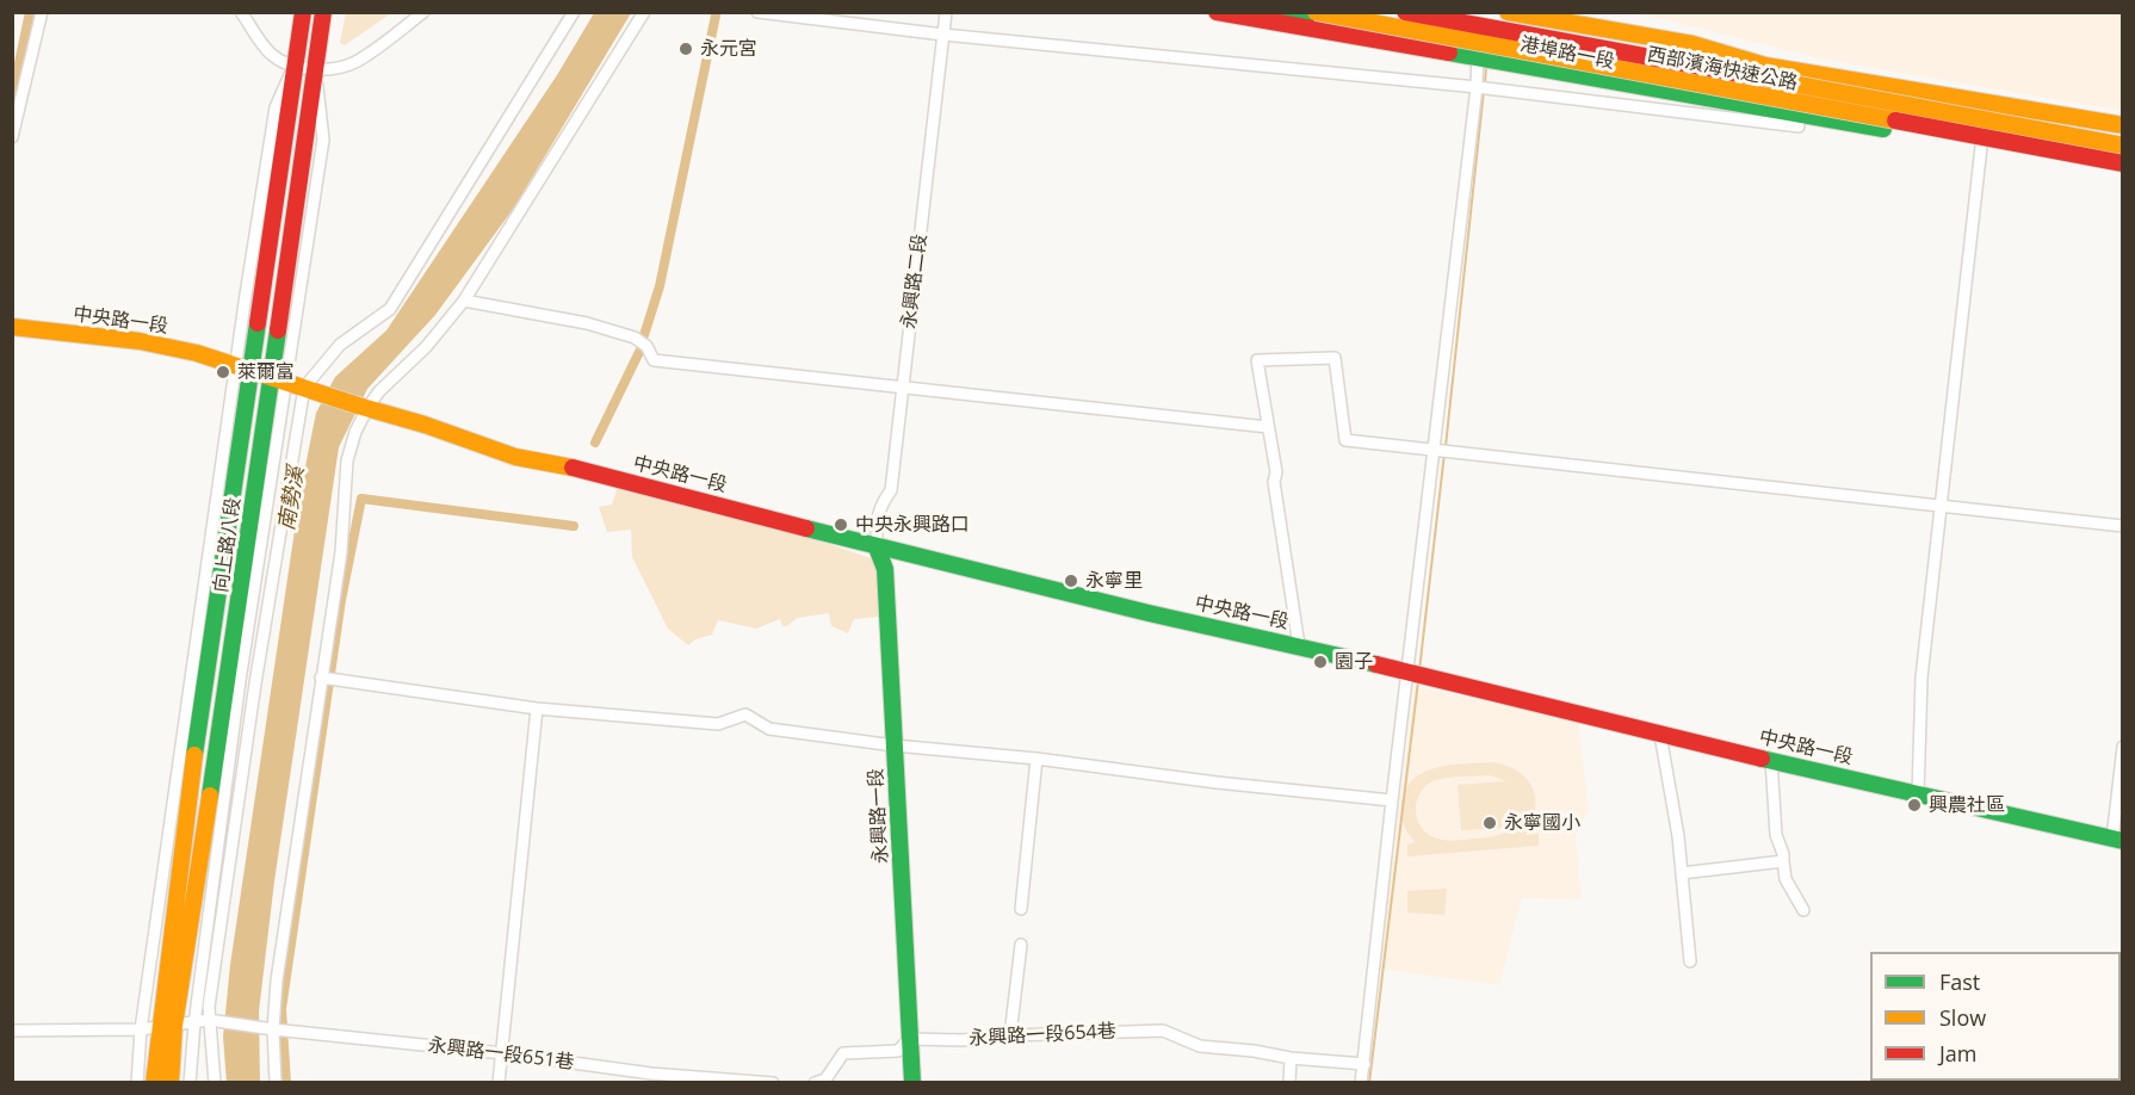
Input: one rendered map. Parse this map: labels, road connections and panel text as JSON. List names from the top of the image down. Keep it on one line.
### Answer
{"streets":{"main road":["港埠路一段","西部濱海快速公路","中央路一段","向上路八段","永興路一段"],"street":["永興路二段","永興路一段654巷","永興路一段651巷"]},"crossings":[["港埠路一段","西部濱海快速公路"],["永興路二段","中央路一段"],["永興路二段","永興路一段"],["中央路一段","向上路八段"],["中央路一段","永興路一段"],["永興路一段","永興路一段654巷"]],"water":["南勢溪"],"places":["永元宮","萊爾富","中央永興路口","永寧里","園子","興農社區","永寧國小"],"legend":["Fast","Slow","Jam"]}
